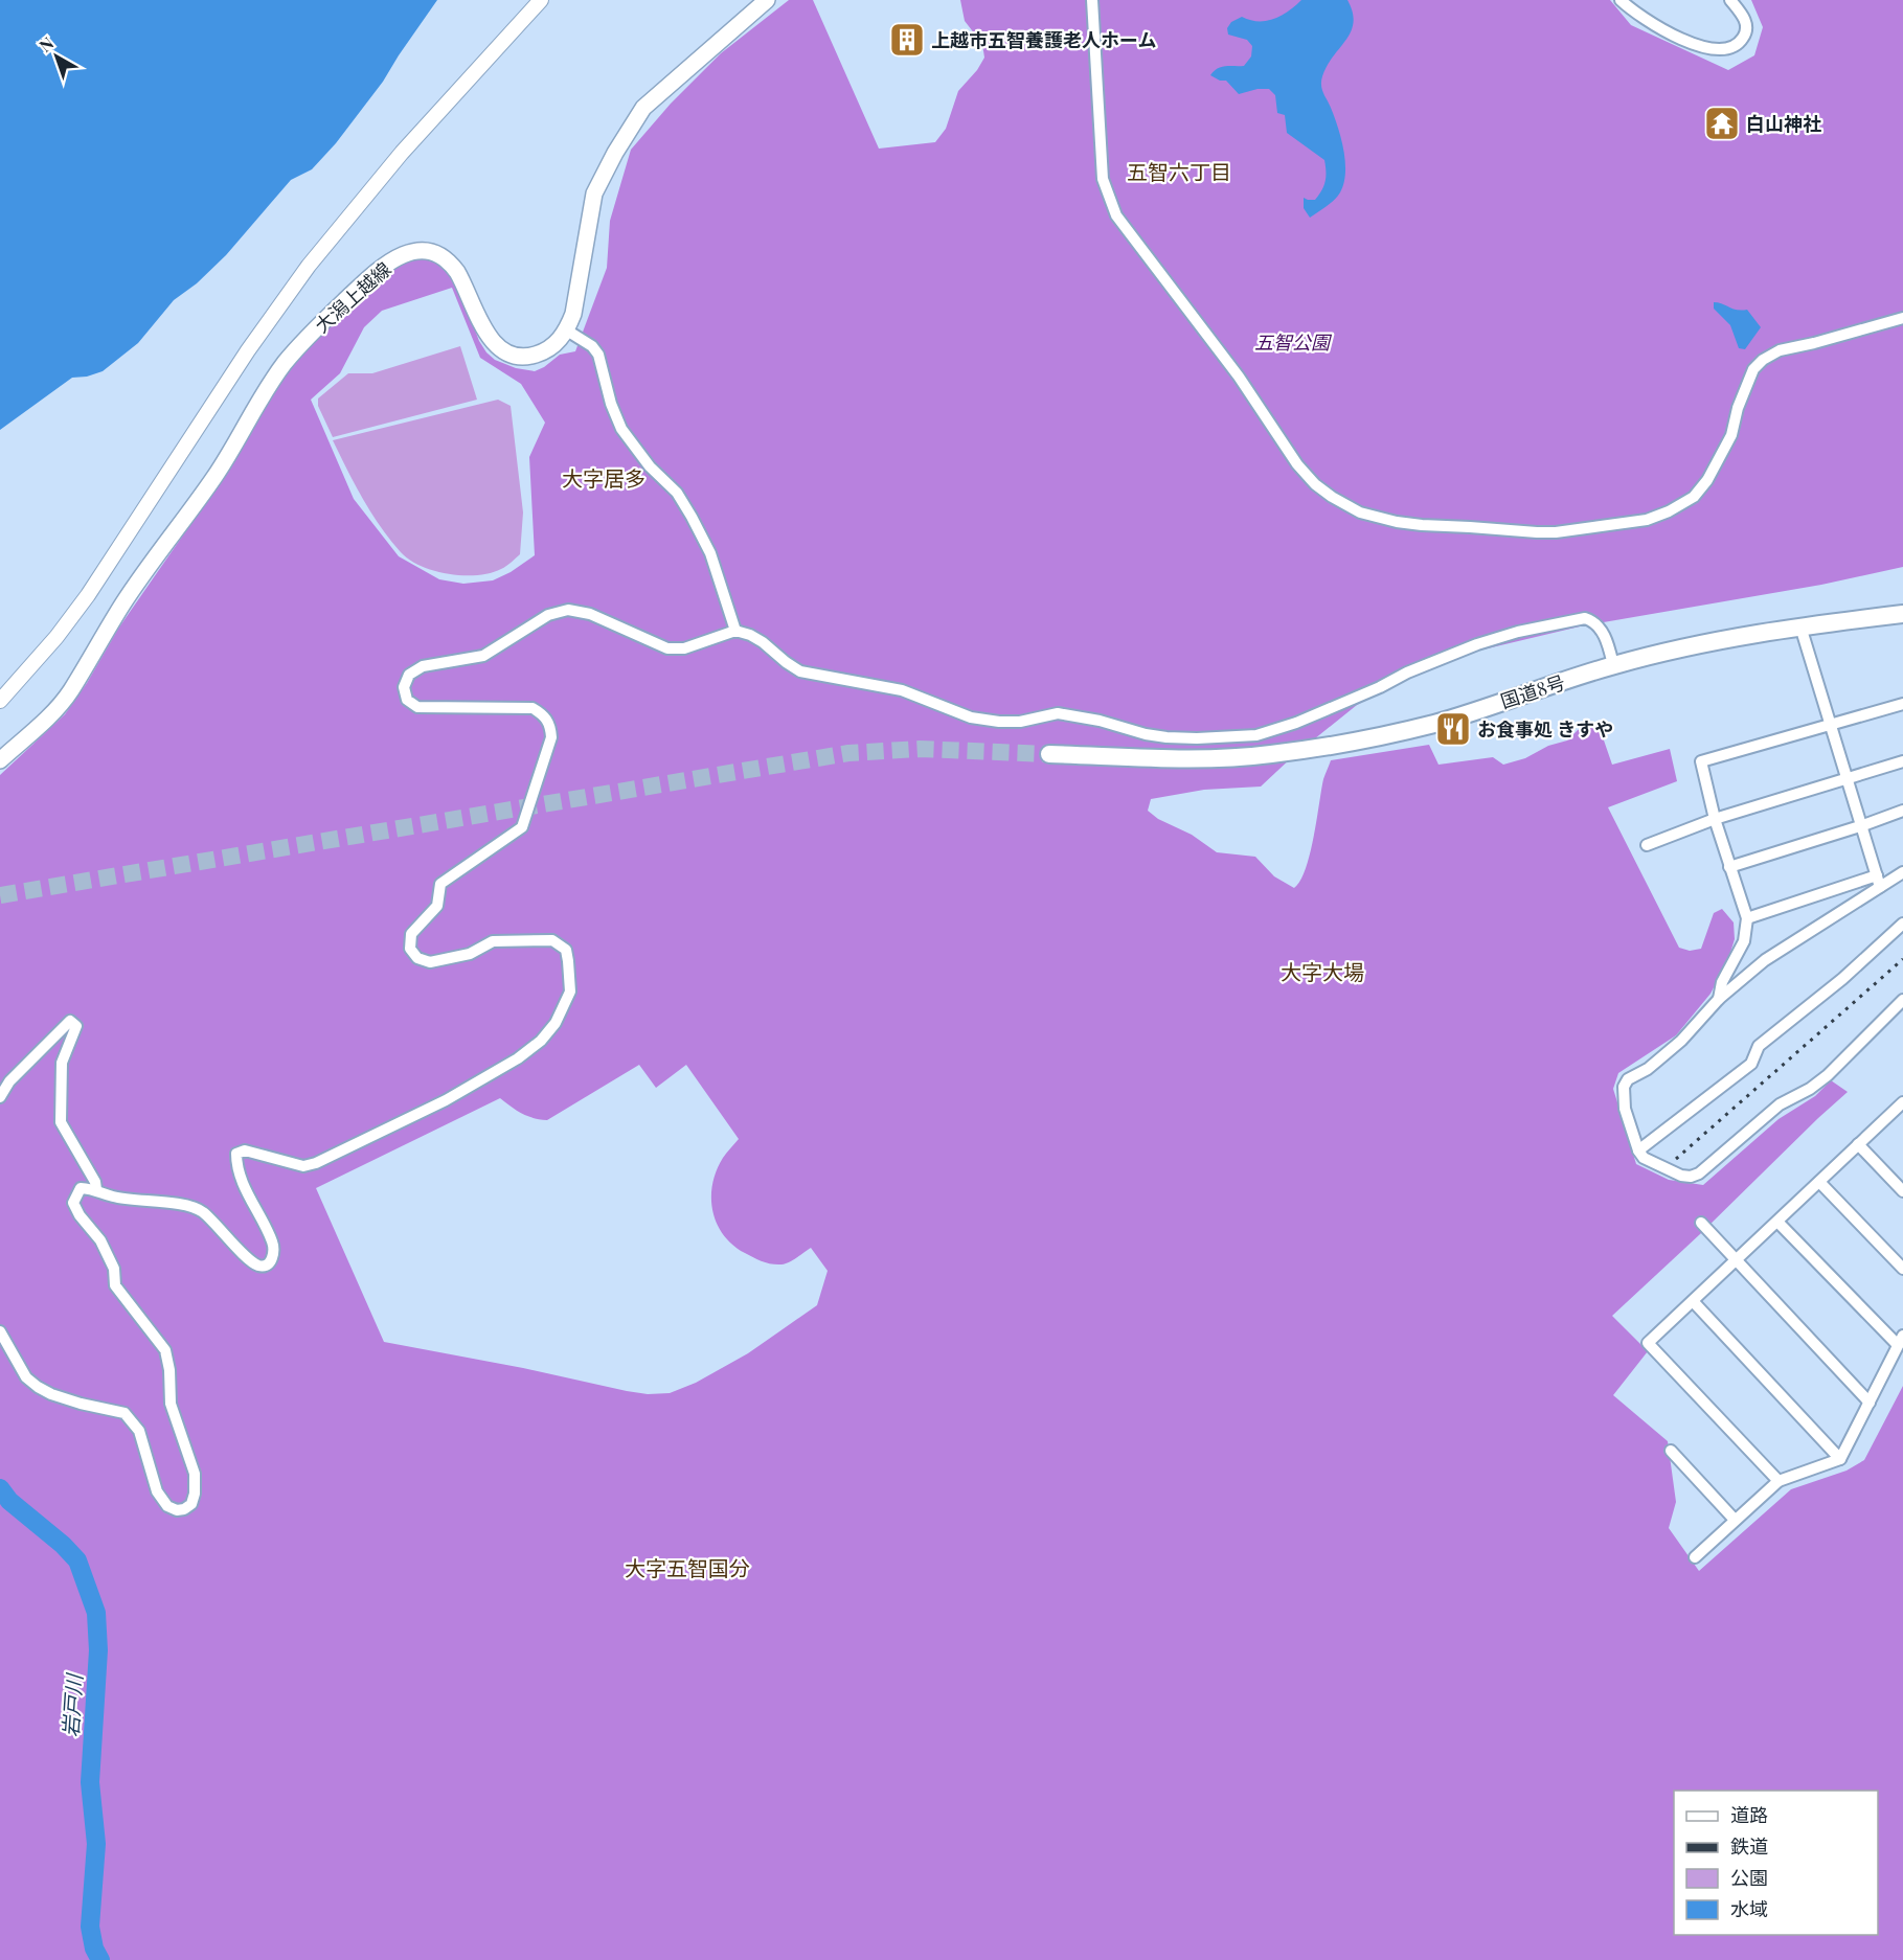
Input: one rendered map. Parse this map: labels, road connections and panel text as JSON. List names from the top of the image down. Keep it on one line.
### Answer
{"streets":{"highway":["国道8号"],"main road":["大潟上越線"]},"districts":["五智六丁目","大字居多","大字大場","大字五智国分"],"water":["岩戸川"],"parks":["五智公園"],"places":{"building":["上越市五智養護老人ホーム"],"temple":["白山神社"],"restaurant":["お食事処 きすや"]},"legend":["道路","鉄道","公園","水域"],"north":"top left"}
